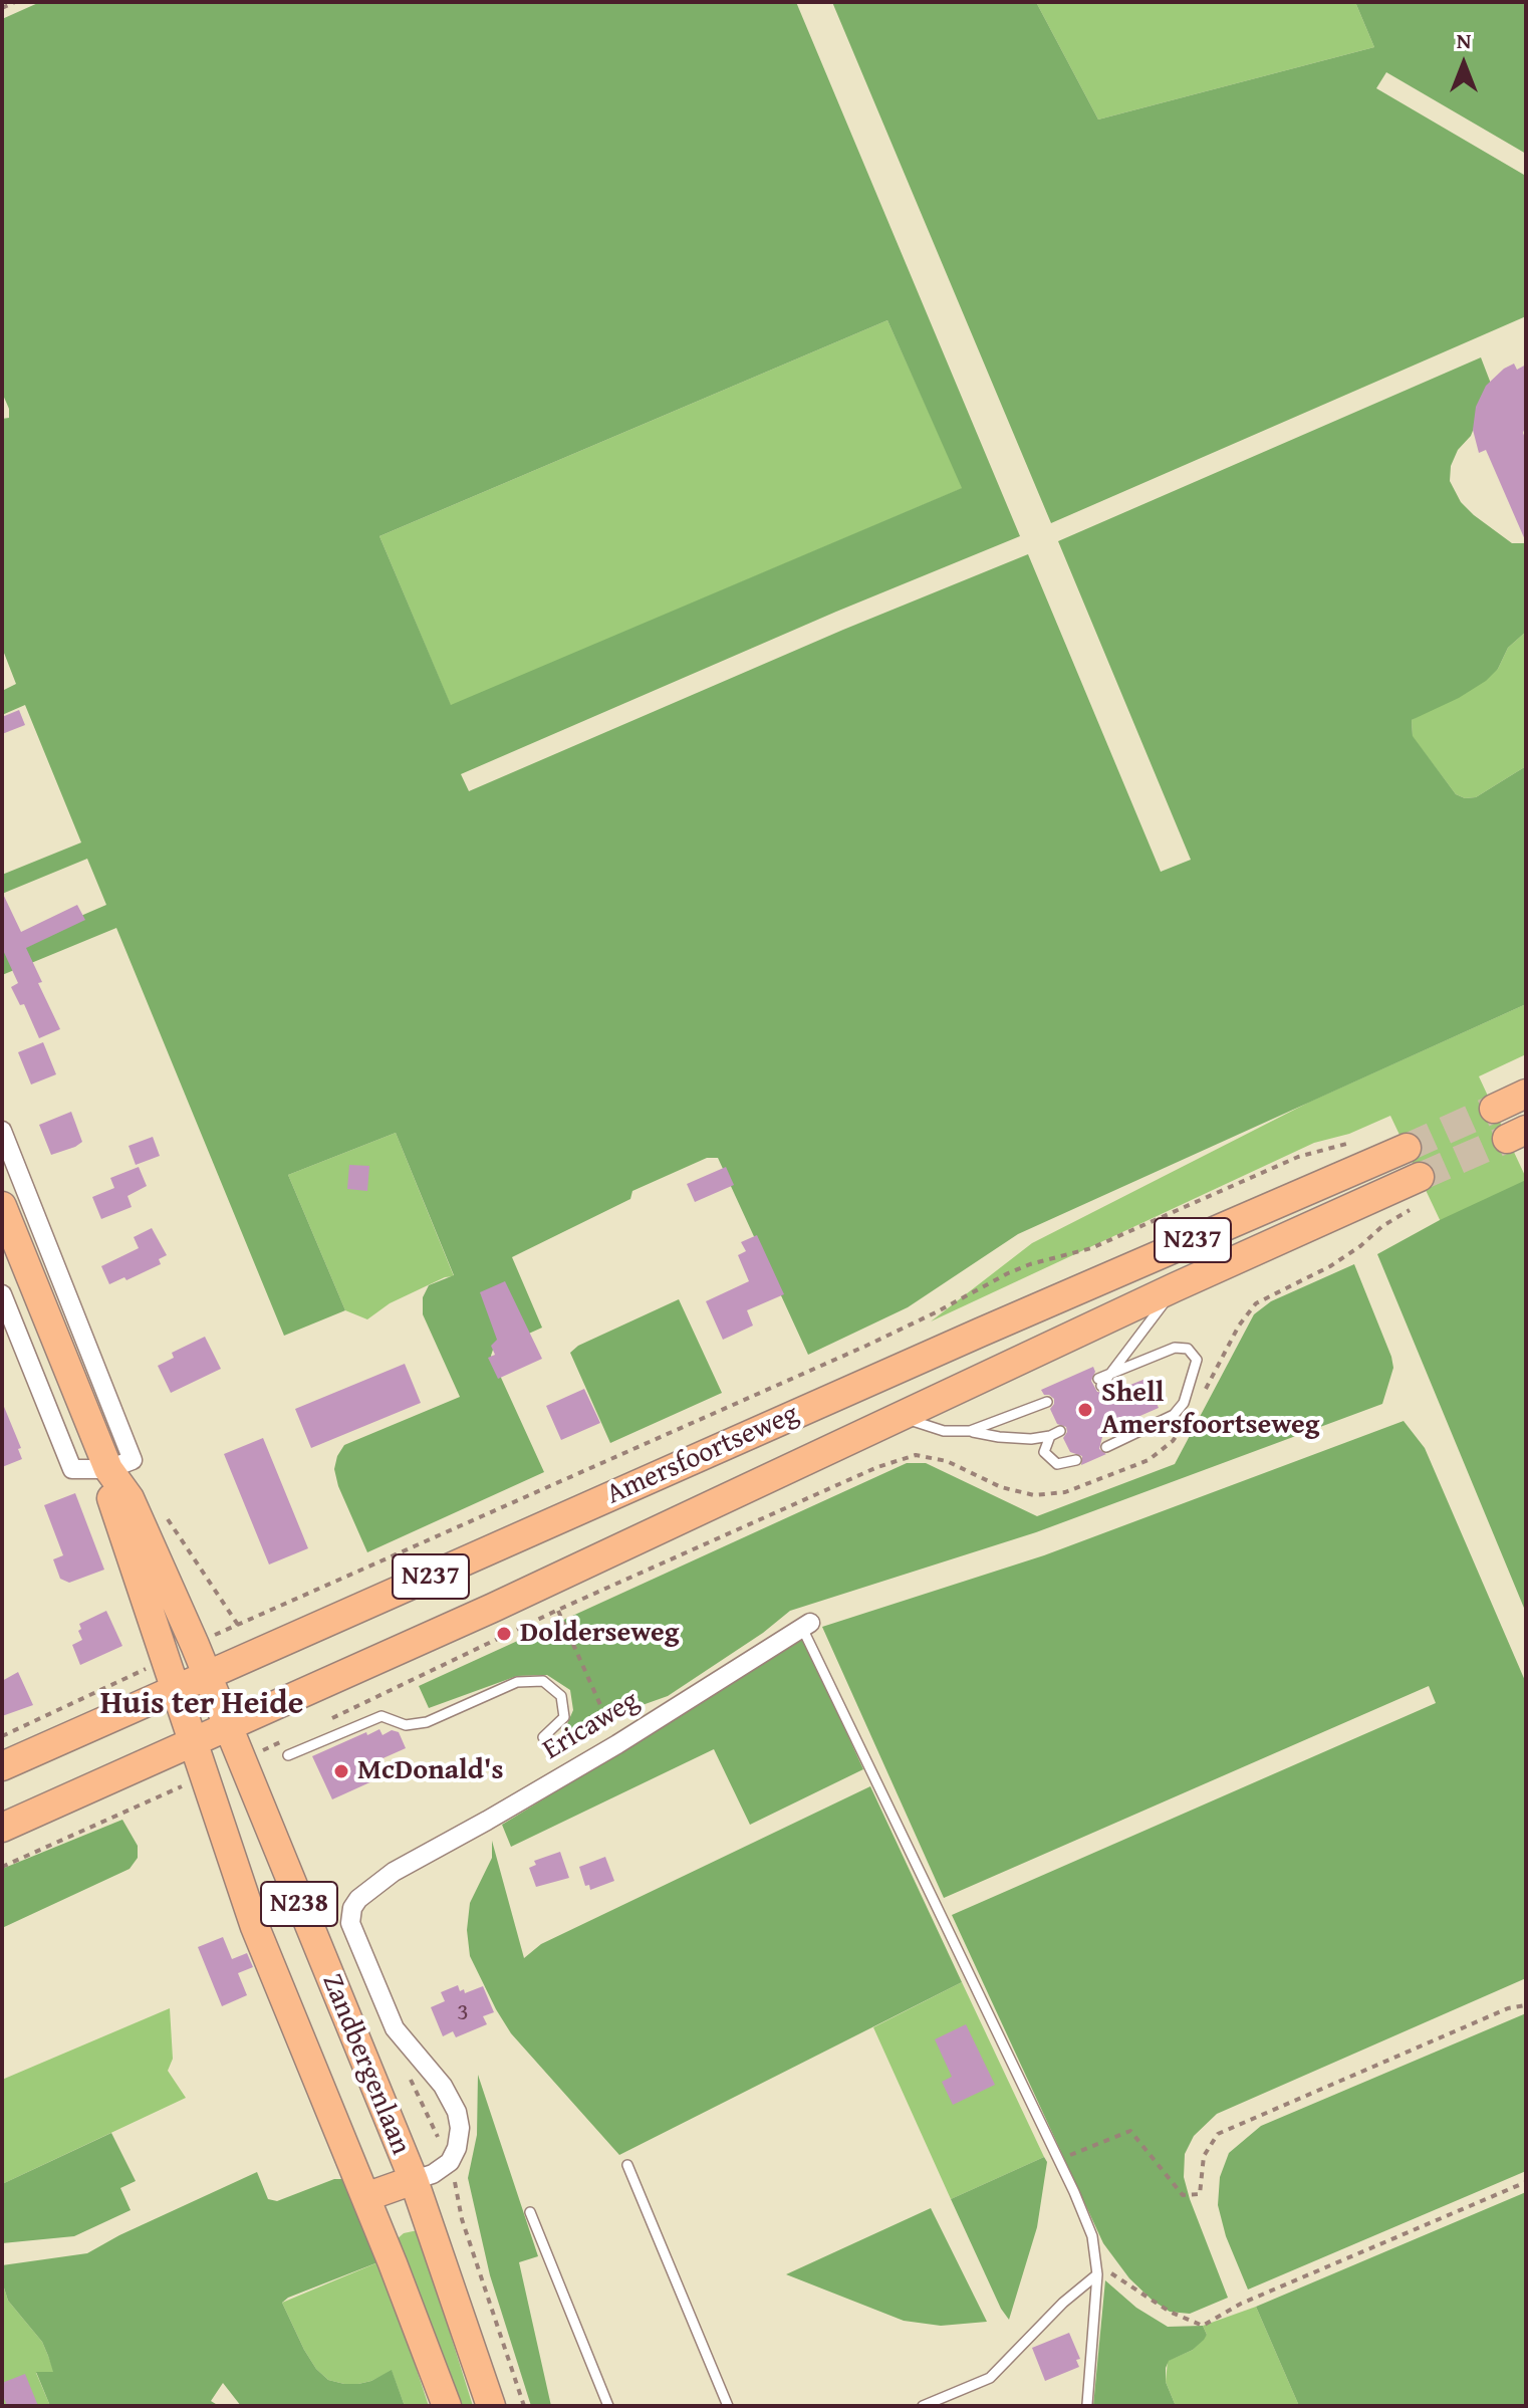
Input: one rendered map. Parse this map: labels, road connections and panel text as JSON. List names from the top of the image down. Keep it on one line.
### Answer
{"streets":{"main road":["N237","Amersfoortseweg","N238","Zandbergenlaan"],"street":["Ericaweg"]},"crossings":[["Amersfoortseweg","N238"],["Amersfoortseweg","Zandbergenlaan"],["Ericaweg","Zandbergenlaan"],["N238","Zandbergenlaan"]],"districts":["Huis ter Heide"],"places":["Shell Amersfoortseweg","Dolderseweg","McDonald's"],"house_numbers":["3"],"north":"top"}
